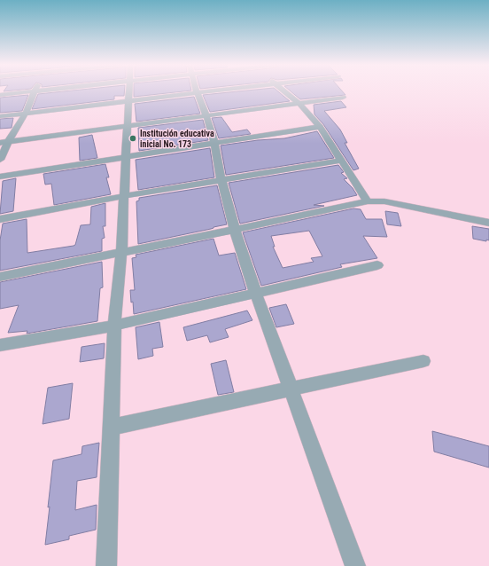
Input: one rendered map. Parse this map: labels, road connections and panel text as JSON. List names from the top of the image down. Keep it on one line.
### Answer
{"places":["Institución educativa inicial No. 173"]}
